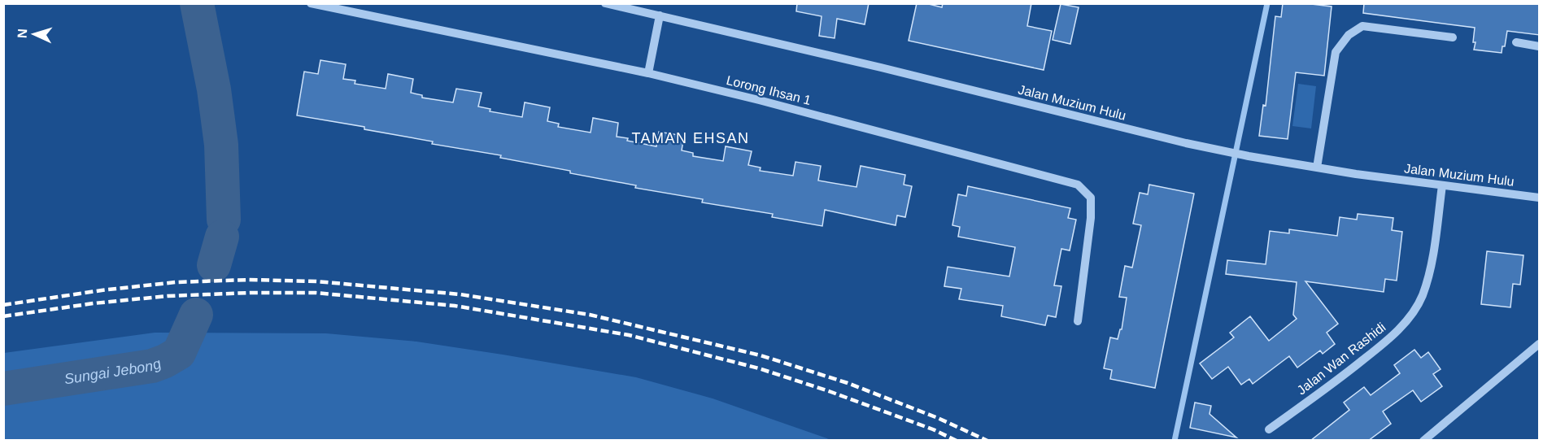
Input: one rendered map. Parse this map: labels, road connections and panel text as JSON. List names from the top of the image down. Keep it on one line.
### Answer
{"streets":{"street":["Lorong Ihsan 1","Jalan Muzium Hulu","Jalan Wan Rashidi"]},"crossings":[["Jalan Muzium Hulu","Jalan Wan Rashidi"]],"districts":["TAMAN EHSAN"],"water":["Sungai Jebong"],"north":"left"}
